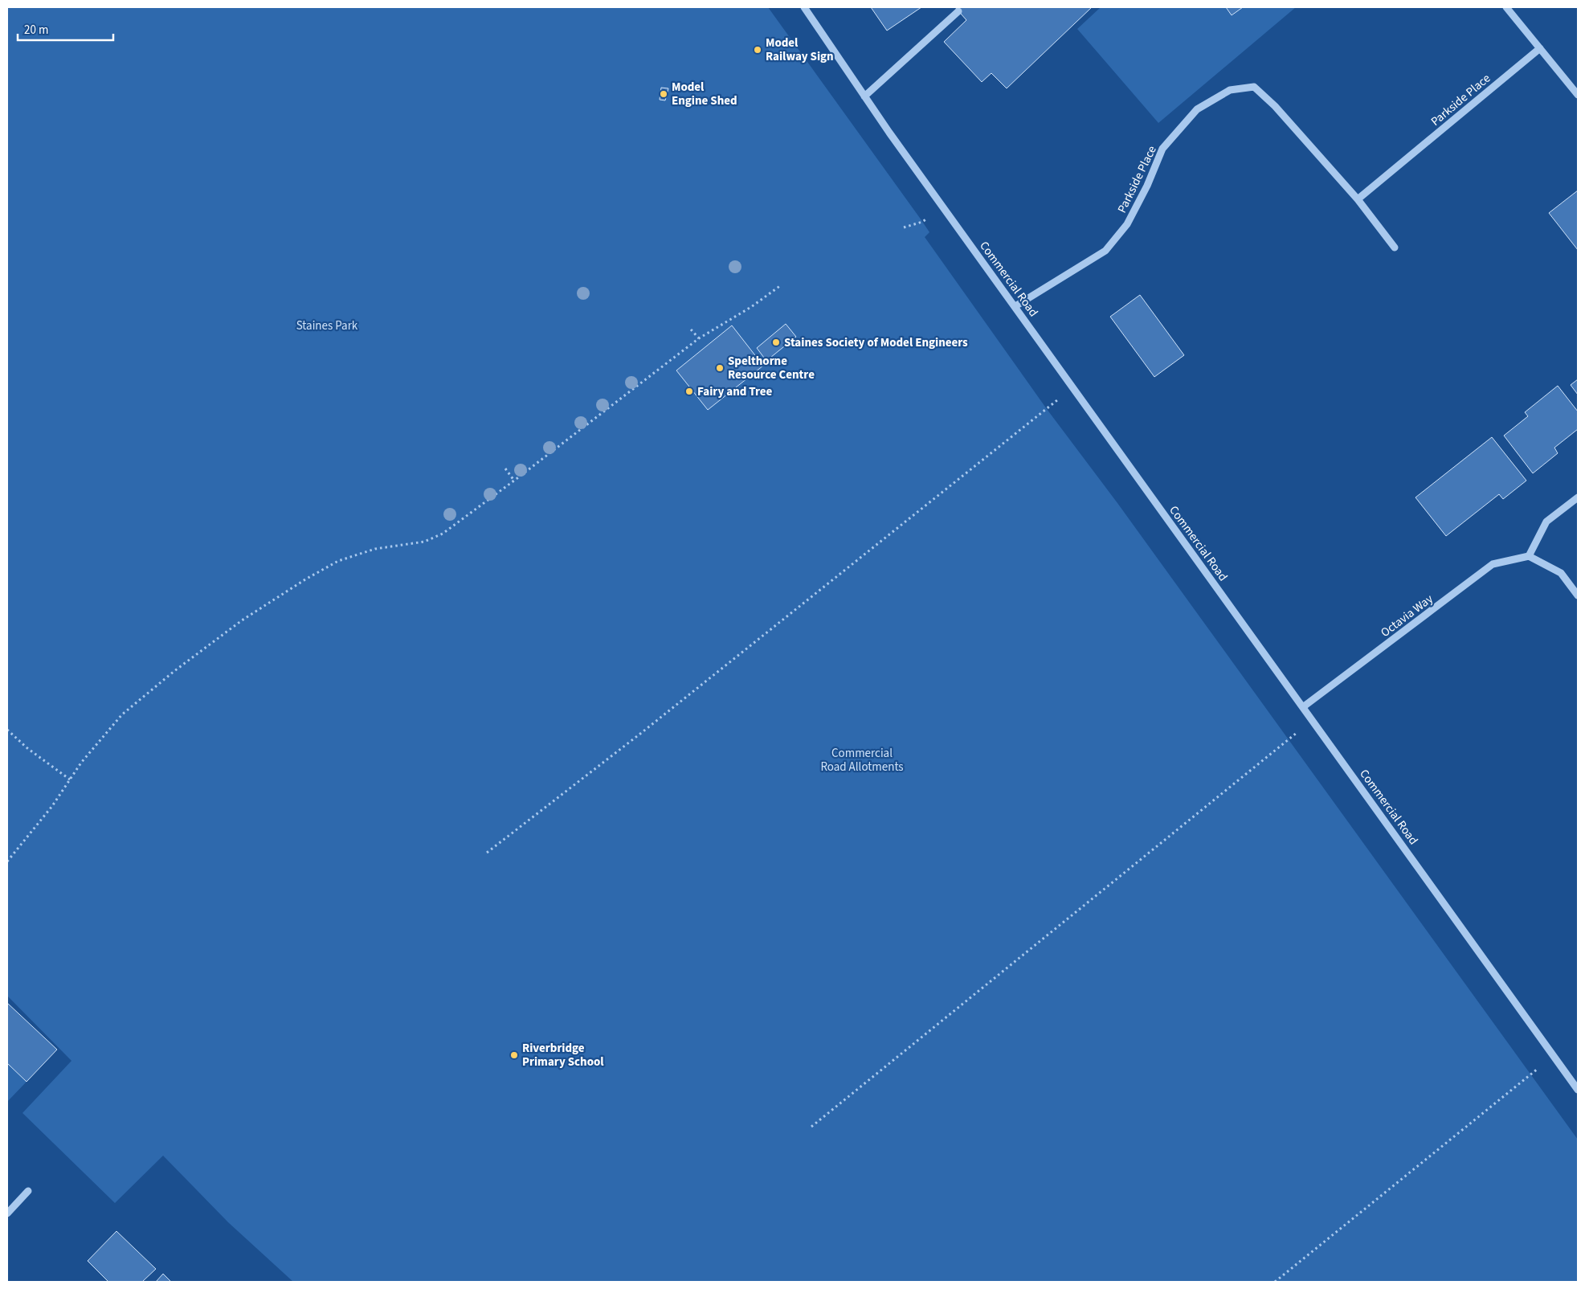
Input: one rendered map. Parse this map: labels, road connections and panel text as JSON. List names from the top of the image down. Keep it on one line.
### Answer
{"streets":{"street":["Parkside Place","Commercial Road","Octavia Way"]},"crossings":[["Parkside Place","Commercial Road"],["Commercial Road","Octavia Way"]],"parks":["Staines Park","Commercial Road Allotments"],"places":["Model Railway Sign","Model Engine Shed","Staines Society of Model Engineers","Spelthorne Resource Centre","Fairy and Tree","Riverbridge Primary School"],"scale_bar":"20 m"}
